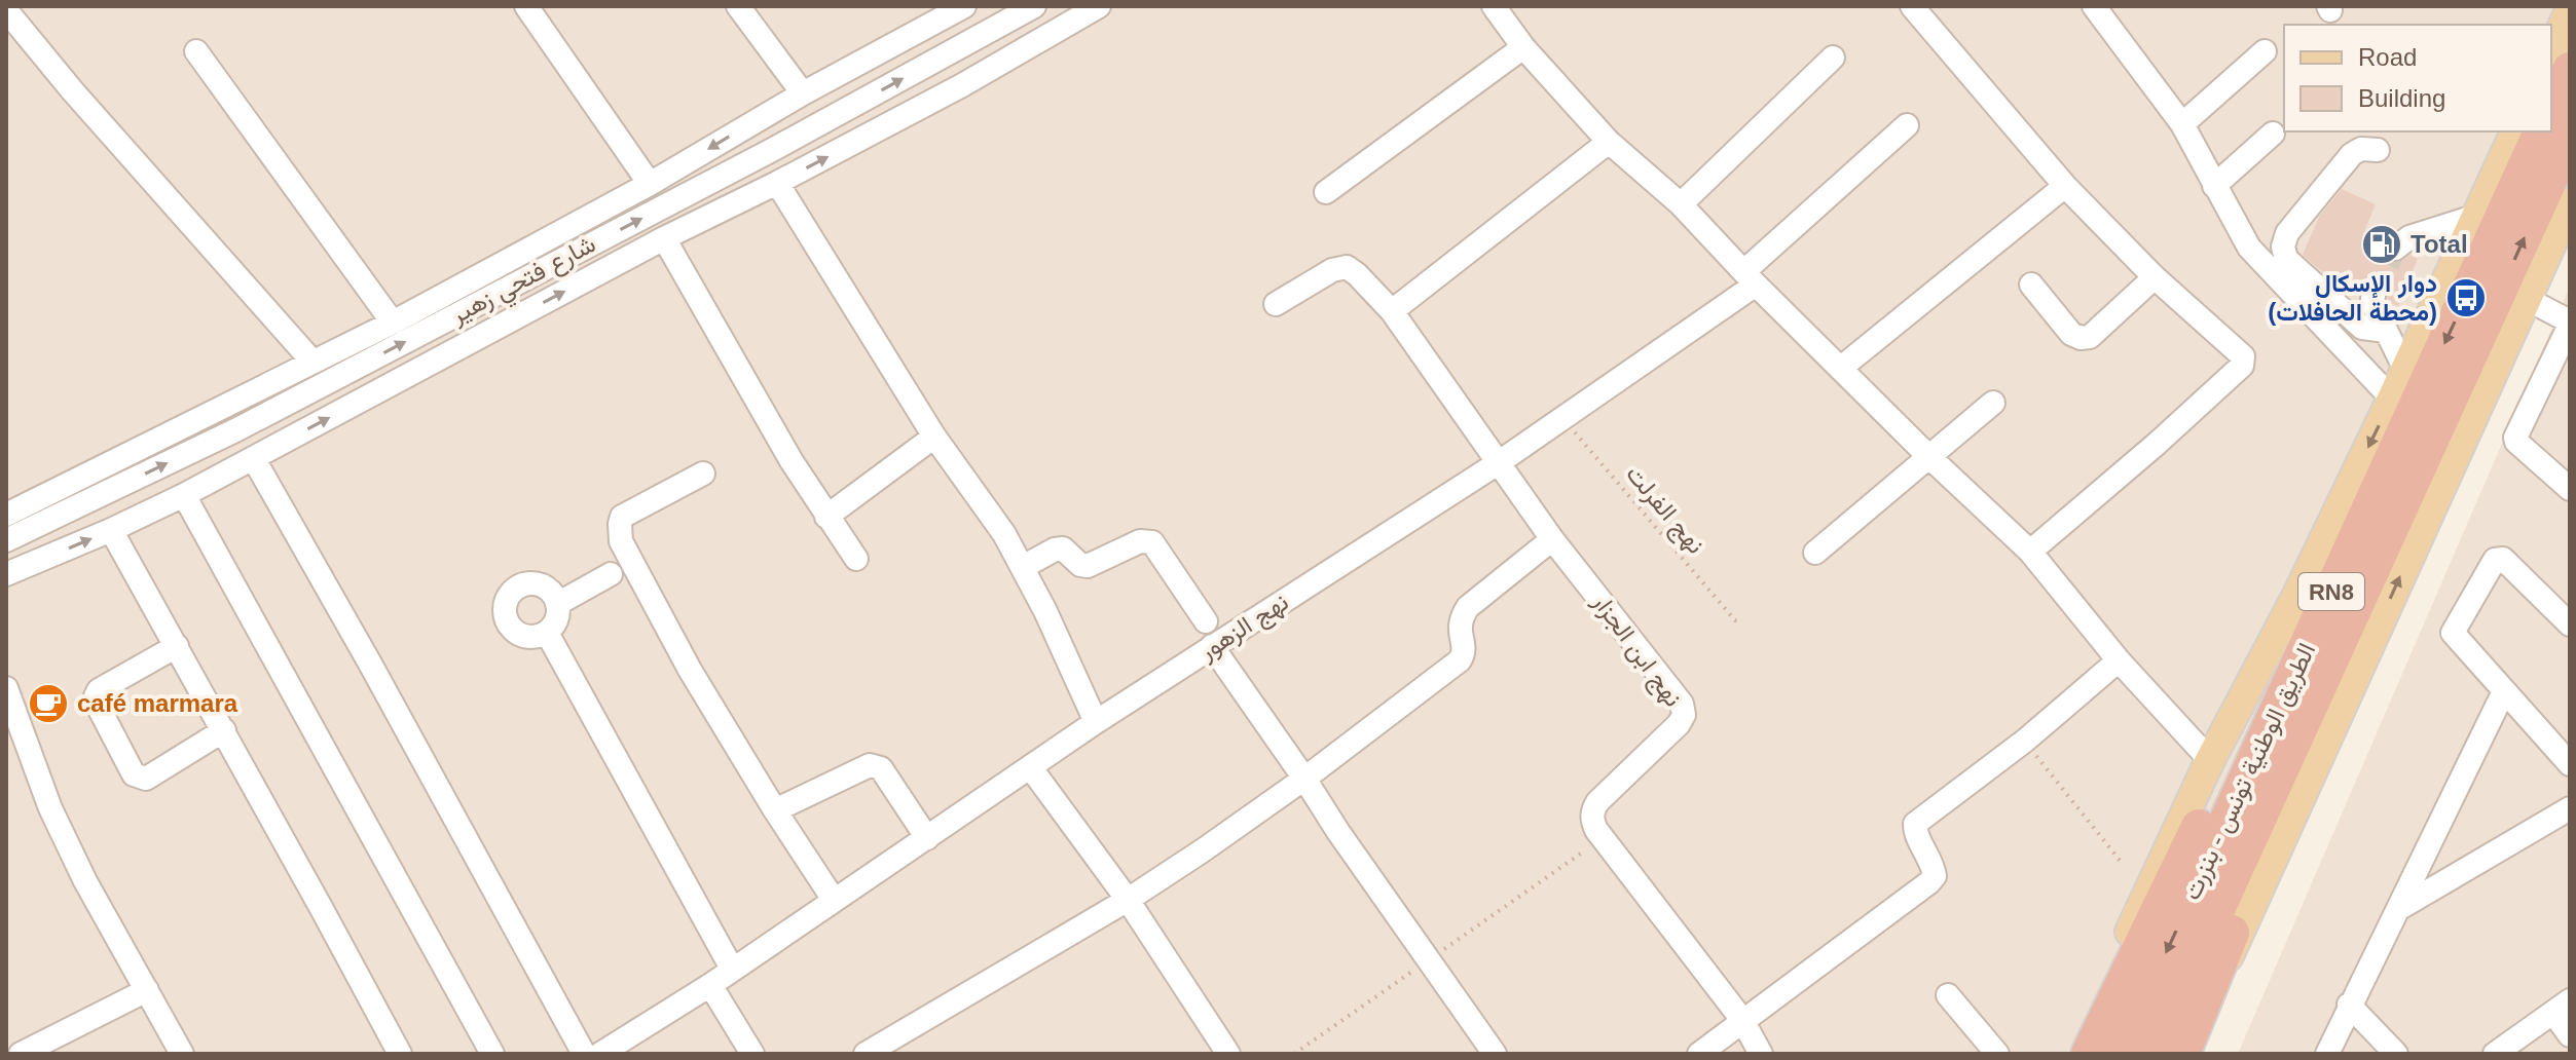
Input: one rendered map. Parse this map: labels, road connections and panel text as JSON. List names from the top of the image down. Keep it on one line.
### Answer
{"streets":{"highway":["RN8","الطريق الوطنية تونس - بنزرت"],"street":["شارع فتحي زهير","نهج الزهور","نهج ابن الجزار"],"path":["نهج الفرلت"]},"crossings":[["نهج الفرلت","نهج الزهور"],["نهج الزهور","نهج ابن الجزار"]],"places":{"fuel station":["Total"],"bus stop":["دوار الإسكال (محطة الحافلات)"],"cafe":["café marmara"]},"legend":["Road","Building"]}
